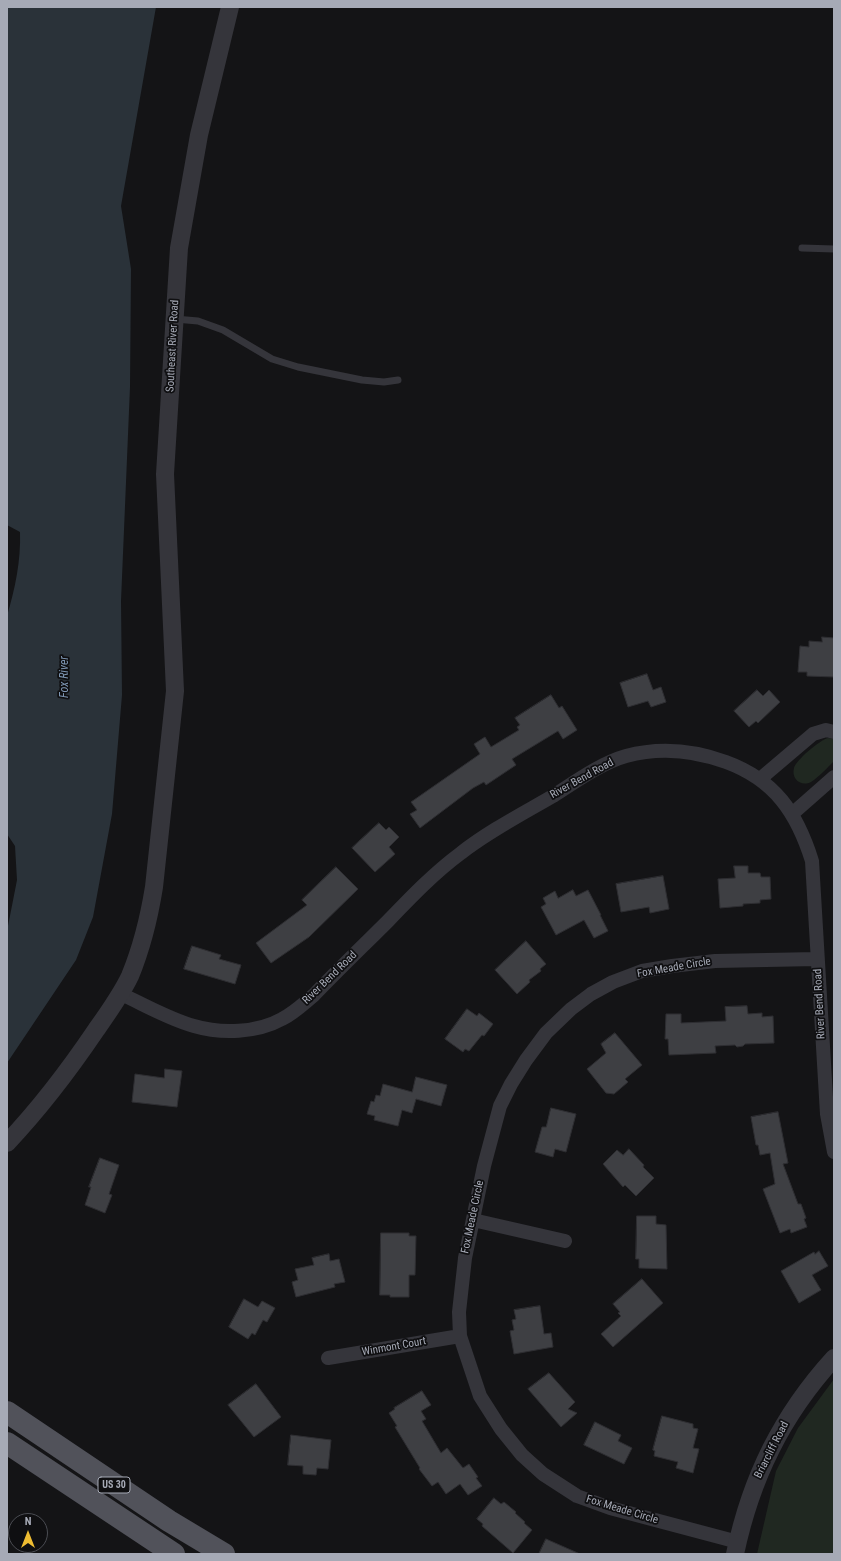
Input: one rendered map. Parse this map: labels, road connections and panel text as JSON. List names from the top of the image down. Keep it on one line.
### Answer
{"streets":{"main road":["US 30"],"street":["Southeast River Road","River Bend Road","Fox Meade Circle","Winmont Court","Briarcliff Road"]},"crossings":[["Southeast River Road","River Bend Road"],["River Bend Road","Fox Meade Circle"],["Fox Meade Circle","Winmont Court"],["Fox Meade Circle","Briarcliff Road"]],"water":["Fox River"],"north":"top"}
